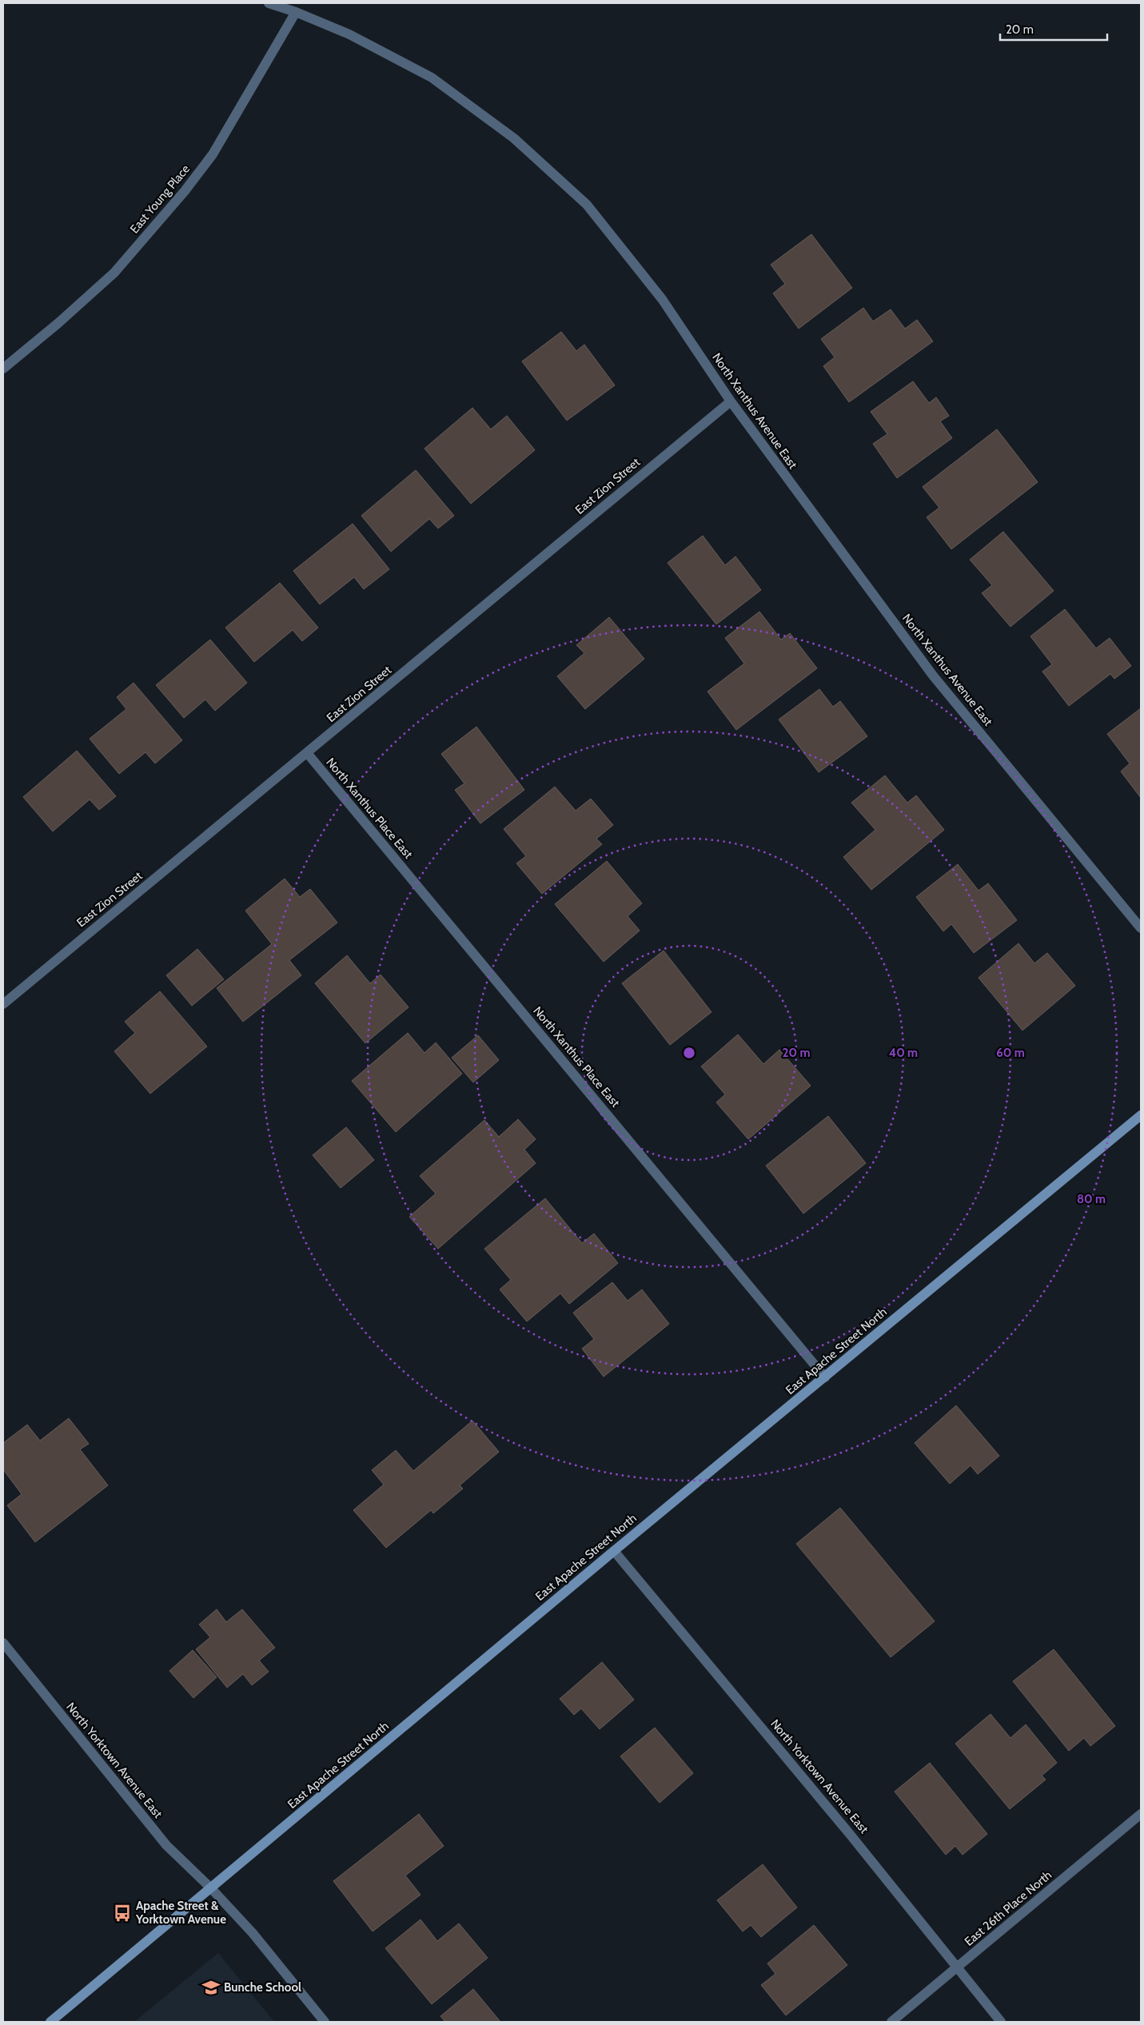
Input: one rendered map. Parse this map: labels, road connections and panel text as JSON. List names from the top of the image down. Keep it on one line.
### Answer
{"streets":{"main road":["East Apache Street North"],"street":["East Young Place","North Xanthus Avenue East","East Zion Street","North Xanthus Place East","North Yorktown Avenue East","East 26th Place North"]},"crossings":[["East Young Place","North Xanthus Avenue East"],["North Xanthus Avenue East","East Zion Street"],["East Zion Street","North Xanthus Place East"],["North Xanthus Place East","East Apache Street North"],["East Apache Street North","North Yorktown Avenue East"],["North Yorktown Avenue East","East 26th Place North"]],"places":{"bus stop":["Apache Street & Yorktown Avenue"],"school or university":["Bunche School"]},"scale_bar":"20 m","rings":["20 m","40 m","60 m","80 m"]}
